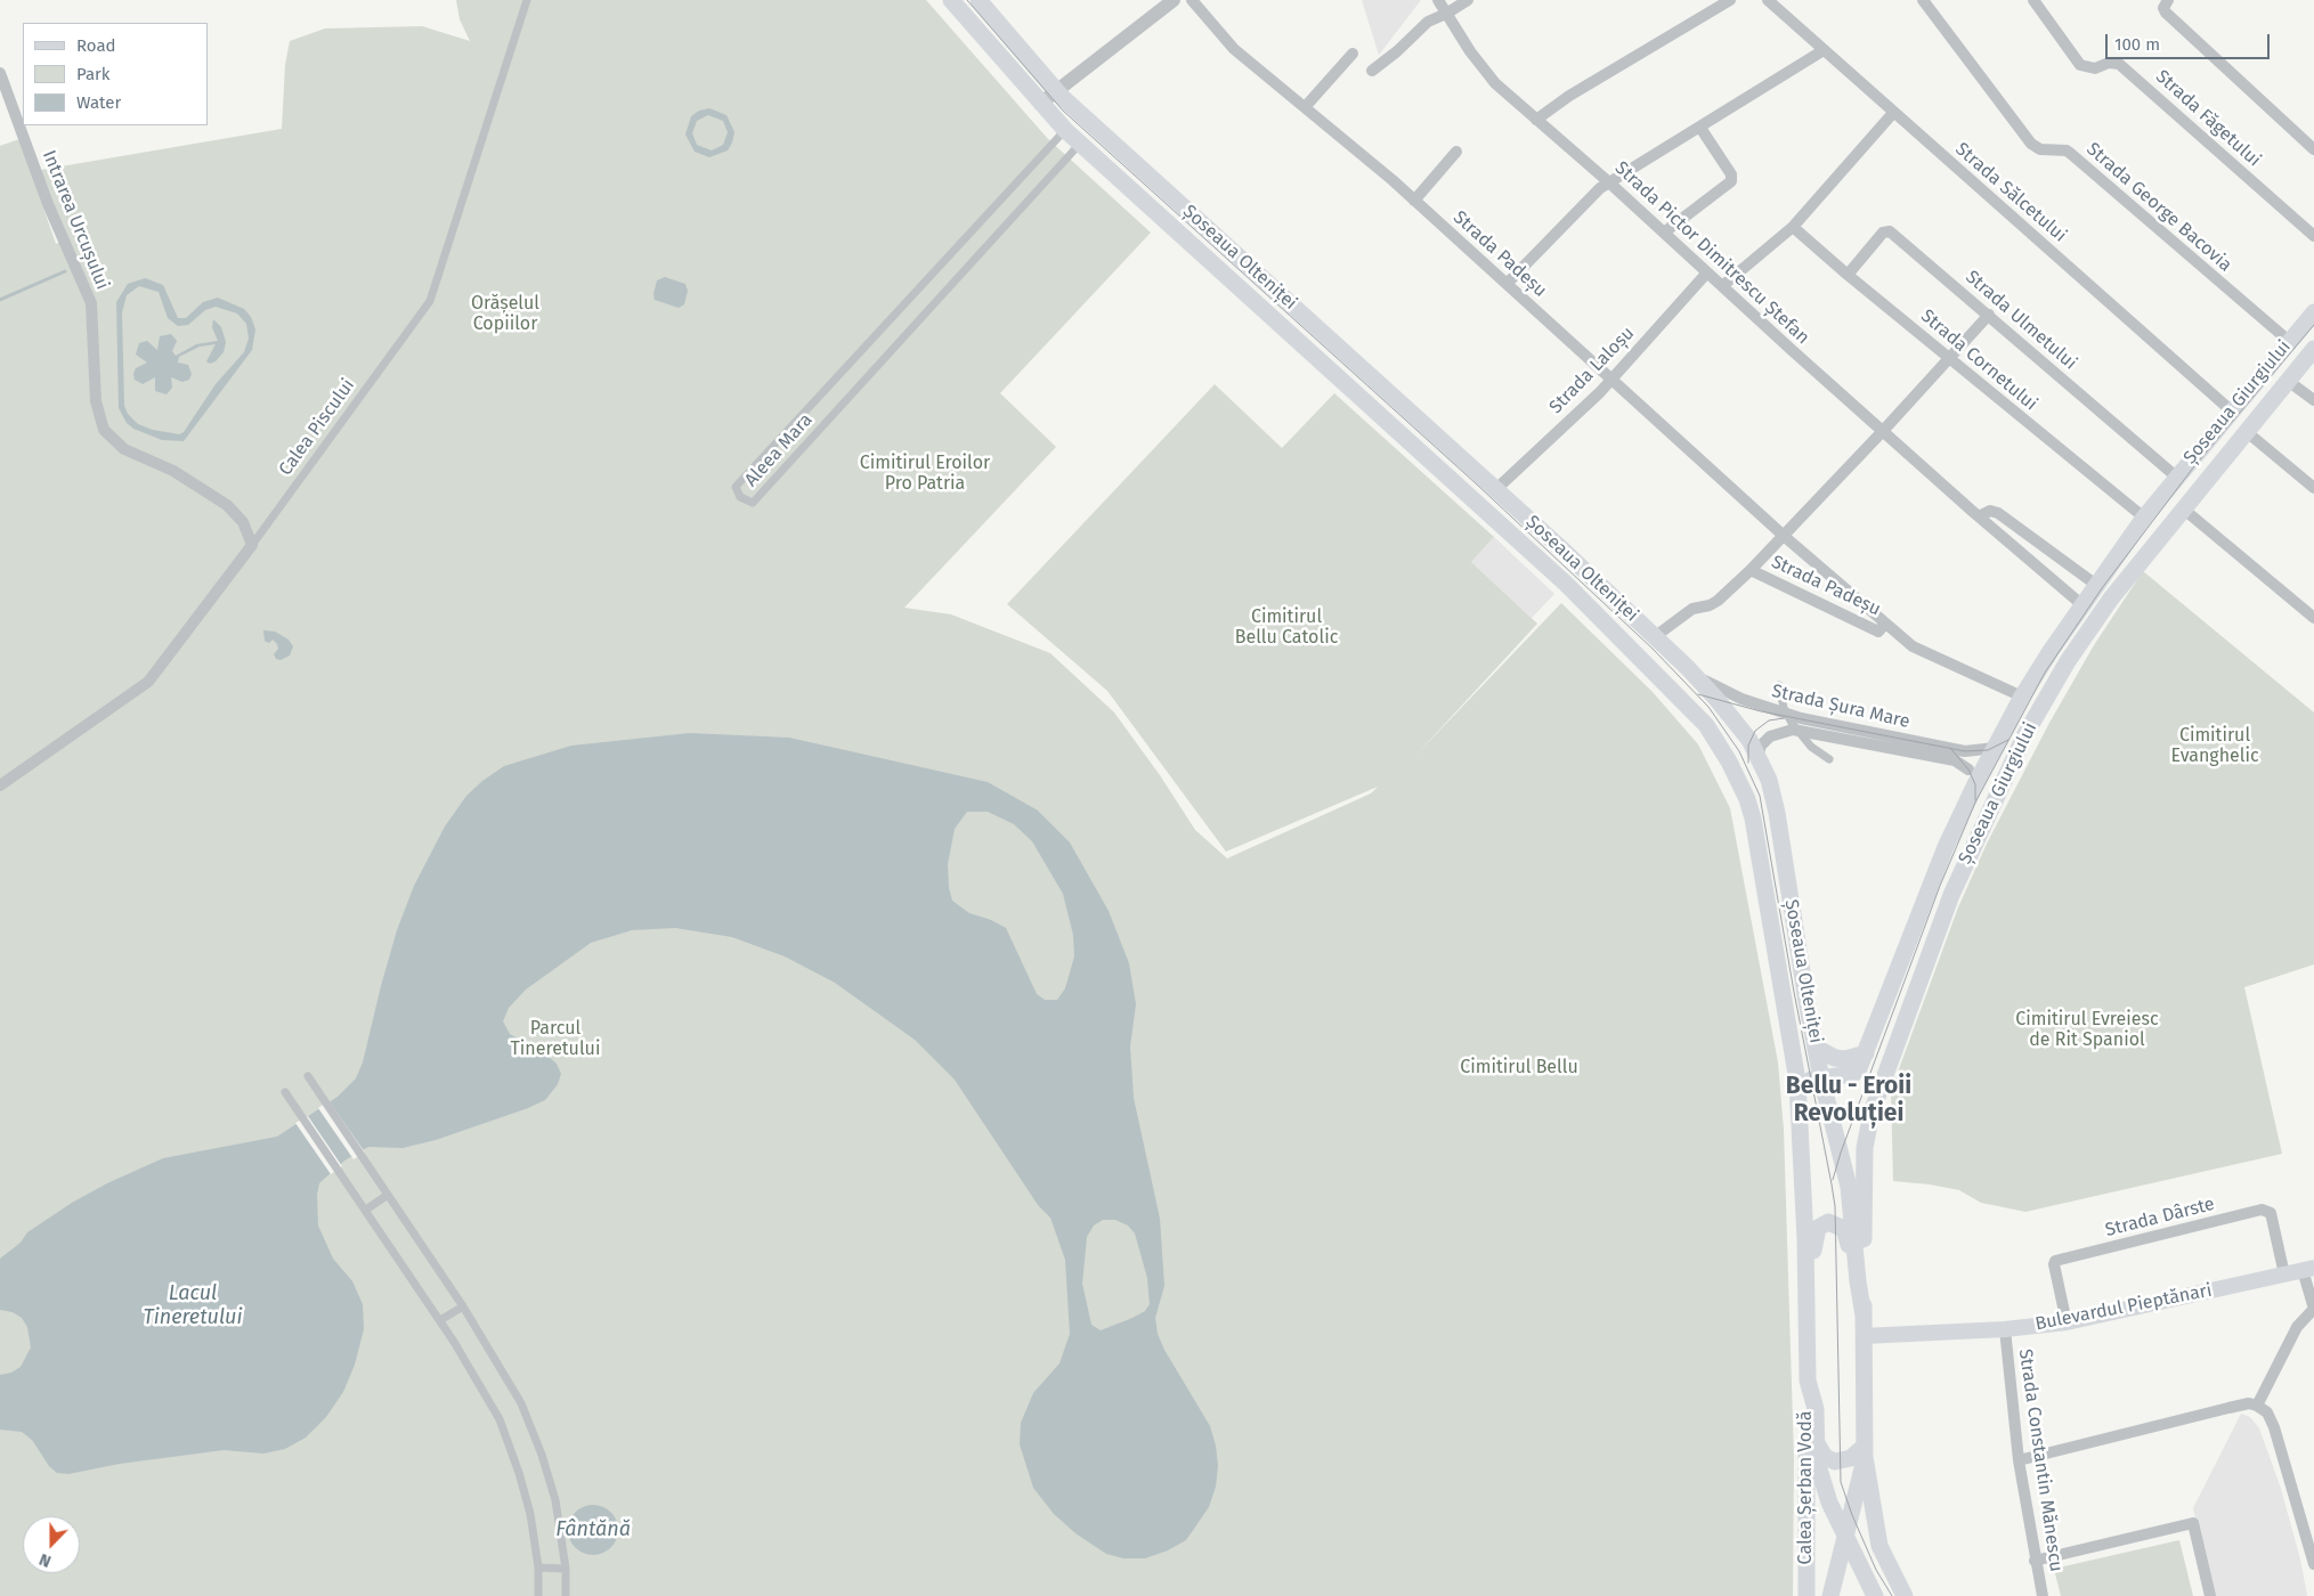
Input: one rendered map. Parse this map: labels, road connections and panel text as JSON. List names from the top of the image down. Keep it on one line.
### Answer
{"streets":{"main road":["Șoseaua Olteniței","Șoseaua Giurgiului","Bulevardul Pieptănari","Calea Șerban Vodă"],"street":["Strada Făgetului","Strada Sălcetului","Strada George Bacovia","Intrarea Urcușului","Strada Pictor Dimitrescu Ștefan","Strada Padeșu","Strada Ulmetului","Strada Cornetului","Strada Laloșu","Calea Piscului","Aleea Mara","Strada Șura Mare","Strada Dârste","Strada Constantin Mănescu"]},"crossings":[["Strada Sălcetului","Șoseaua Giurgiului"],["Strada George Bacovia","Șoseaua Giurgiului"],["Intrarea Urcușului","Calea Piscului"],["Strada Pictor Dimitrescu Ștefan","Strada Padeșu"],["Strada Pictor Dimitrescu Ștefan","Strada Laloșu"],["Strada Pictor Dimitrescu Ștefan","Șoseaua Giurgiului"],["Strada Padeșu","Șoseaua Olteniței"],["Strada Padeșu","Strada Ulmetului"],["Strada Padeșu","Strada Cornetului"],["Strada Padeșu","Strada Laloșu"],["Strada Padeșu","Șoseaua Giurgiului"],["Șoseaua Olteniței","Strada Laloșu"],["Șoseaua Olteniței","Șoseaua Giurgiului"],["Șoseaua Olteniței","Aleea Mara"],["Șoseaua Olteniței","Strada Șura Mare"],["Șoseaua Olteniței","Calea Șerban Vodă"],["Strada Ulmetului","Strada Cornetului"],["Strada Ulmetului","Șoseaua Giurgiului"],["Strada Cornetului","Șoseaua Giurgiului"],["Șoseaua Giurgiului","Strada Șura Mare"],["Strada Dârste","Bulevardul Pieptănari"],["Bulevardul Pieptănari","Strada Constantin Mănescu"]],"districts":["Bellu - Eroii Revoluției"],"water":["Lacul Tineretului","Fântănă"],"parks":["Orășelul Copiilor","Cimitirul Eroilor Pro Patria","Cimitirul Bellu Catolic","Cimitirul Evanghelic","Cimitirul Evreiesc de Rit Spaniol","Parcul Tineretului","Cimitirul Bellu"],"legend":["Road","Park","Water"],"scale_bar":"100 m","north":"bottom"}
